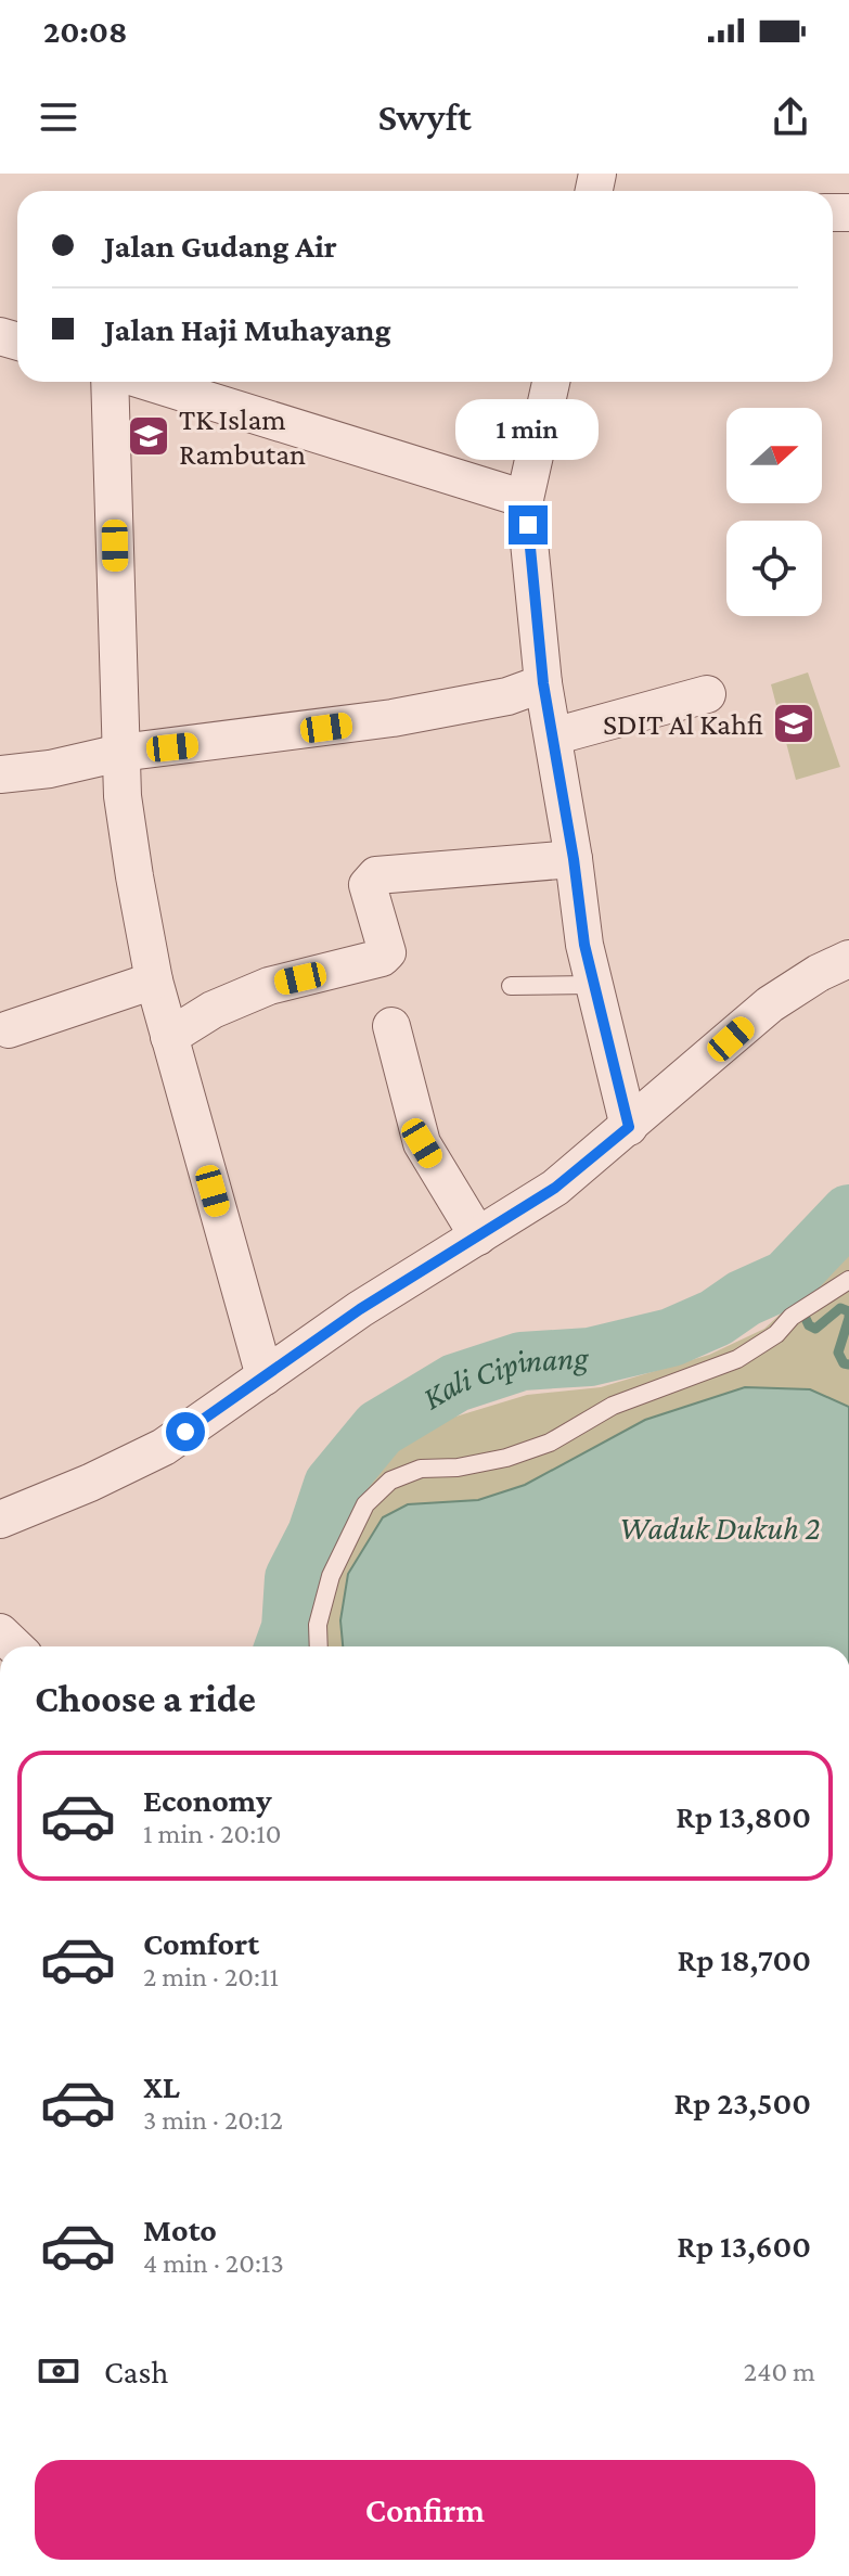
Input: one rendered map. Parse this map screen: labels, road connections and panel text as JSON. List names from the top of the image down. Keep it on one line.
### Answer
{"water":["Kali Cipinang","Waduk Dukuh 2"],"places":{"school or university":["TK Islam Rambutan","SDIT Al Kahfi"]},"north":"right","page":{"status":"20:08","header":"Swyft","banner":["Jalan Gudang Air","Jalan Haji Muhayang"],"bubble":"1 min","heading":"Choose a ride","list":[{"name":"Economy","note":"1 min · 20:10","value":"Rp 13,800"},{"name":"Comfort","note":"2 min · 20:11","value":"Rp 18,700"},{"name":"XL","note":"3 min · 20:12","value":"Rp 23,500"},{"name":"Moto","note":"4 min · 20:13","value":"Rp 13,600"}],"pay":["Cash","240 m"],"buttons":"Confirm"}}
